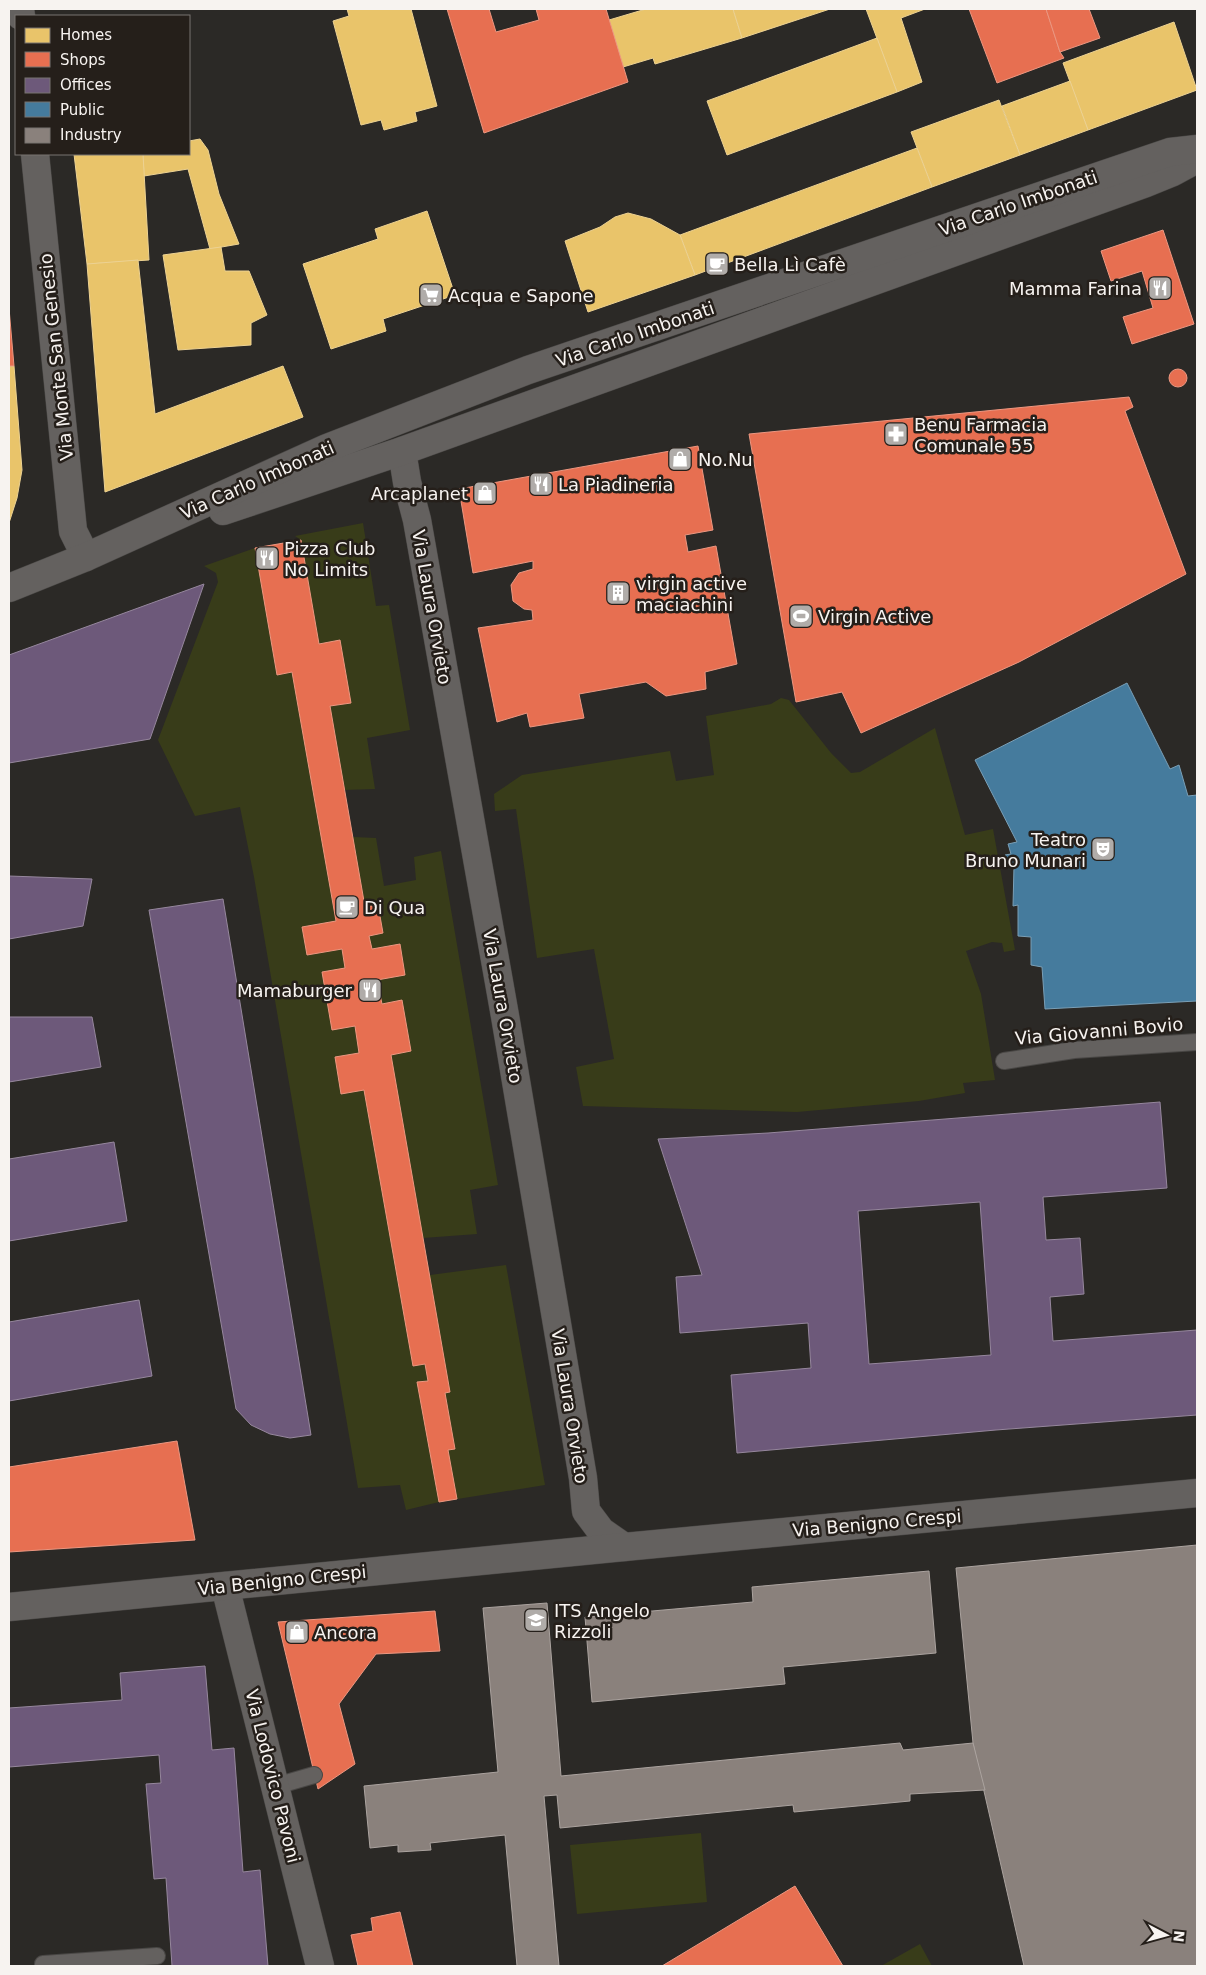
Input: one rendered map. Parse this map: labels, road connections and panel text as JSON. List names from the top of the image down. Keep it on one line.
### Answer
{"streets":{"street":["Via Carlo Imbonati","Via Monte San Genesio","Via Laura Orvieto","Via Benigno Crespi","Via Lodovico Pavoni"],"lane":["Via Giovanni Bovio"]},"crossings":[["Via Carlo Imbonati","Via Monte San Genesio"],["Via Carlo Imbonati","Via Laura Orvieto"],["Via Benigno Crespi","Via Lodovico Pavoni"]],"places":{"cafe":["Bella Lì Cafè","Di Qua"],"restaurant":["Mamma Farina","La Piadineria","Pizza Club No Limits","Mamaburger"],"supermarket":["Acqua e Sapone"],"pharmacy":["Benu Farmacia Comunale 55"],"shop":["No.Nu","Arcaplanet","Ancora"],"building":["virgin active maciachini"],"sports":["Virgin Active"],"theatre":["Teatro Bruno Munari"],"school or university":["ITS Angelo Rizzoli"]},"legend":["Homes","Shops","Offices","Public","Industry"],"north":"right"}
